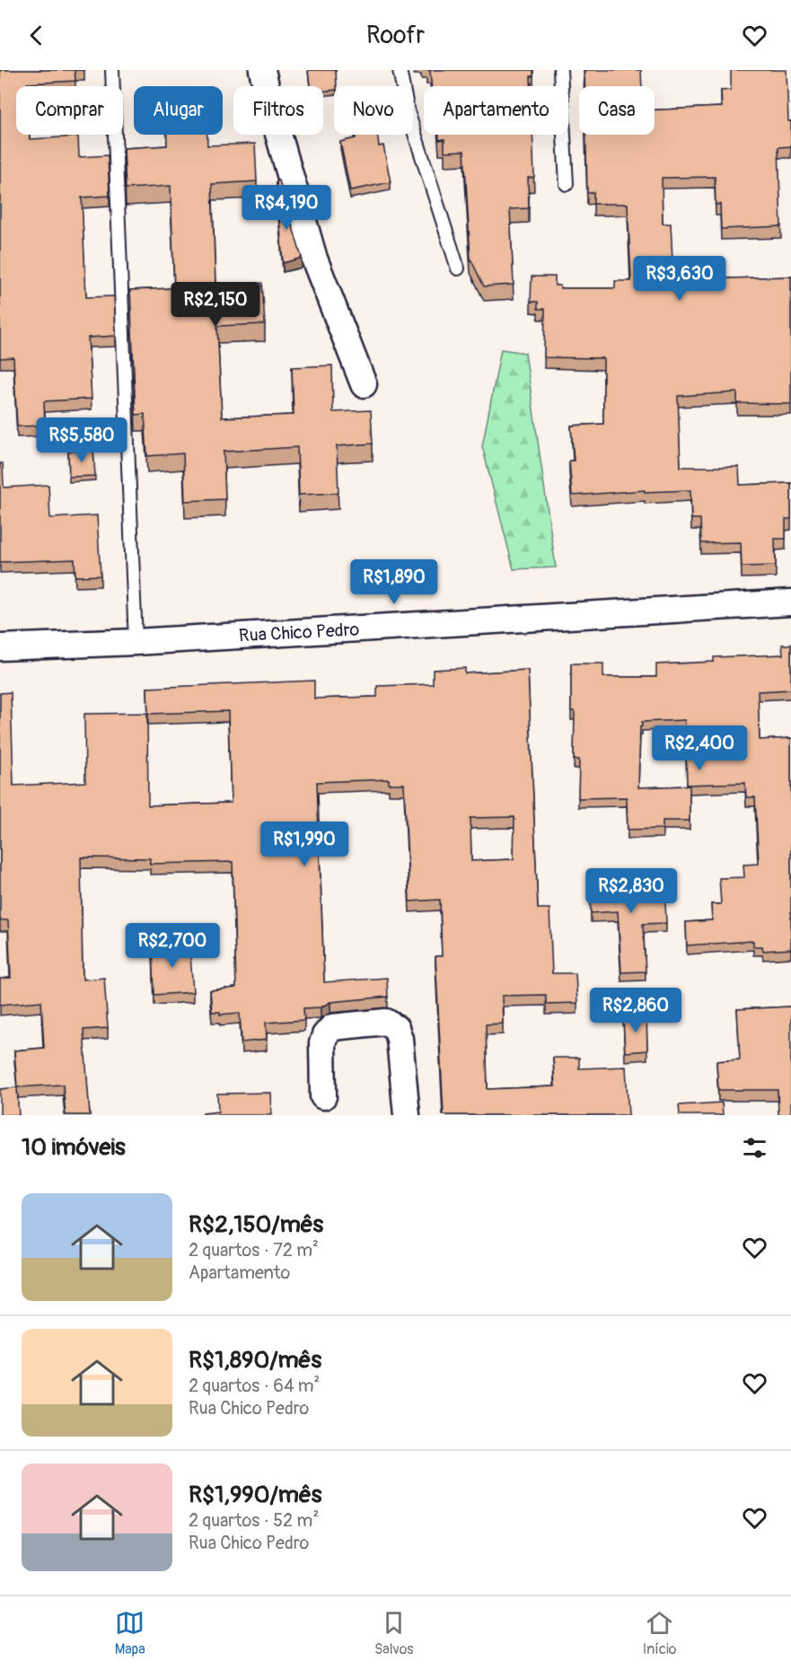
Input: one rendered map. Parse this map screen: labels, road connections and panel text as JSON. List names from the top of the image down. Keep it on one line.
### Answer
{"streets":{"street":["Rua Chico Pedro"]},"page":{"header":"Roofr","chip":["Comprar","Alugar","Filtros","Novo","Apartamento","Casa"],"price":["R$4,190","R$3,630","R$2,150","R$5,580","R$1,890","R$2,400","R$1,990","R$2,830","R$2,700","R$2,860"],"heading":"10 imóveis","list":[{"name":"R$2,150/mês","note":"2 quartos · 72 m² · Apartamento"},{"name":"R$1,890/mês","note":"2 quartos · 64 m² · Rua Chico Pedro"},{"name":"R$1,990/mês","note":"2 quartos · 52 m² · Rua Chico Pedro"}],"tabs":["Mapa","Salvos","Início"]}}
